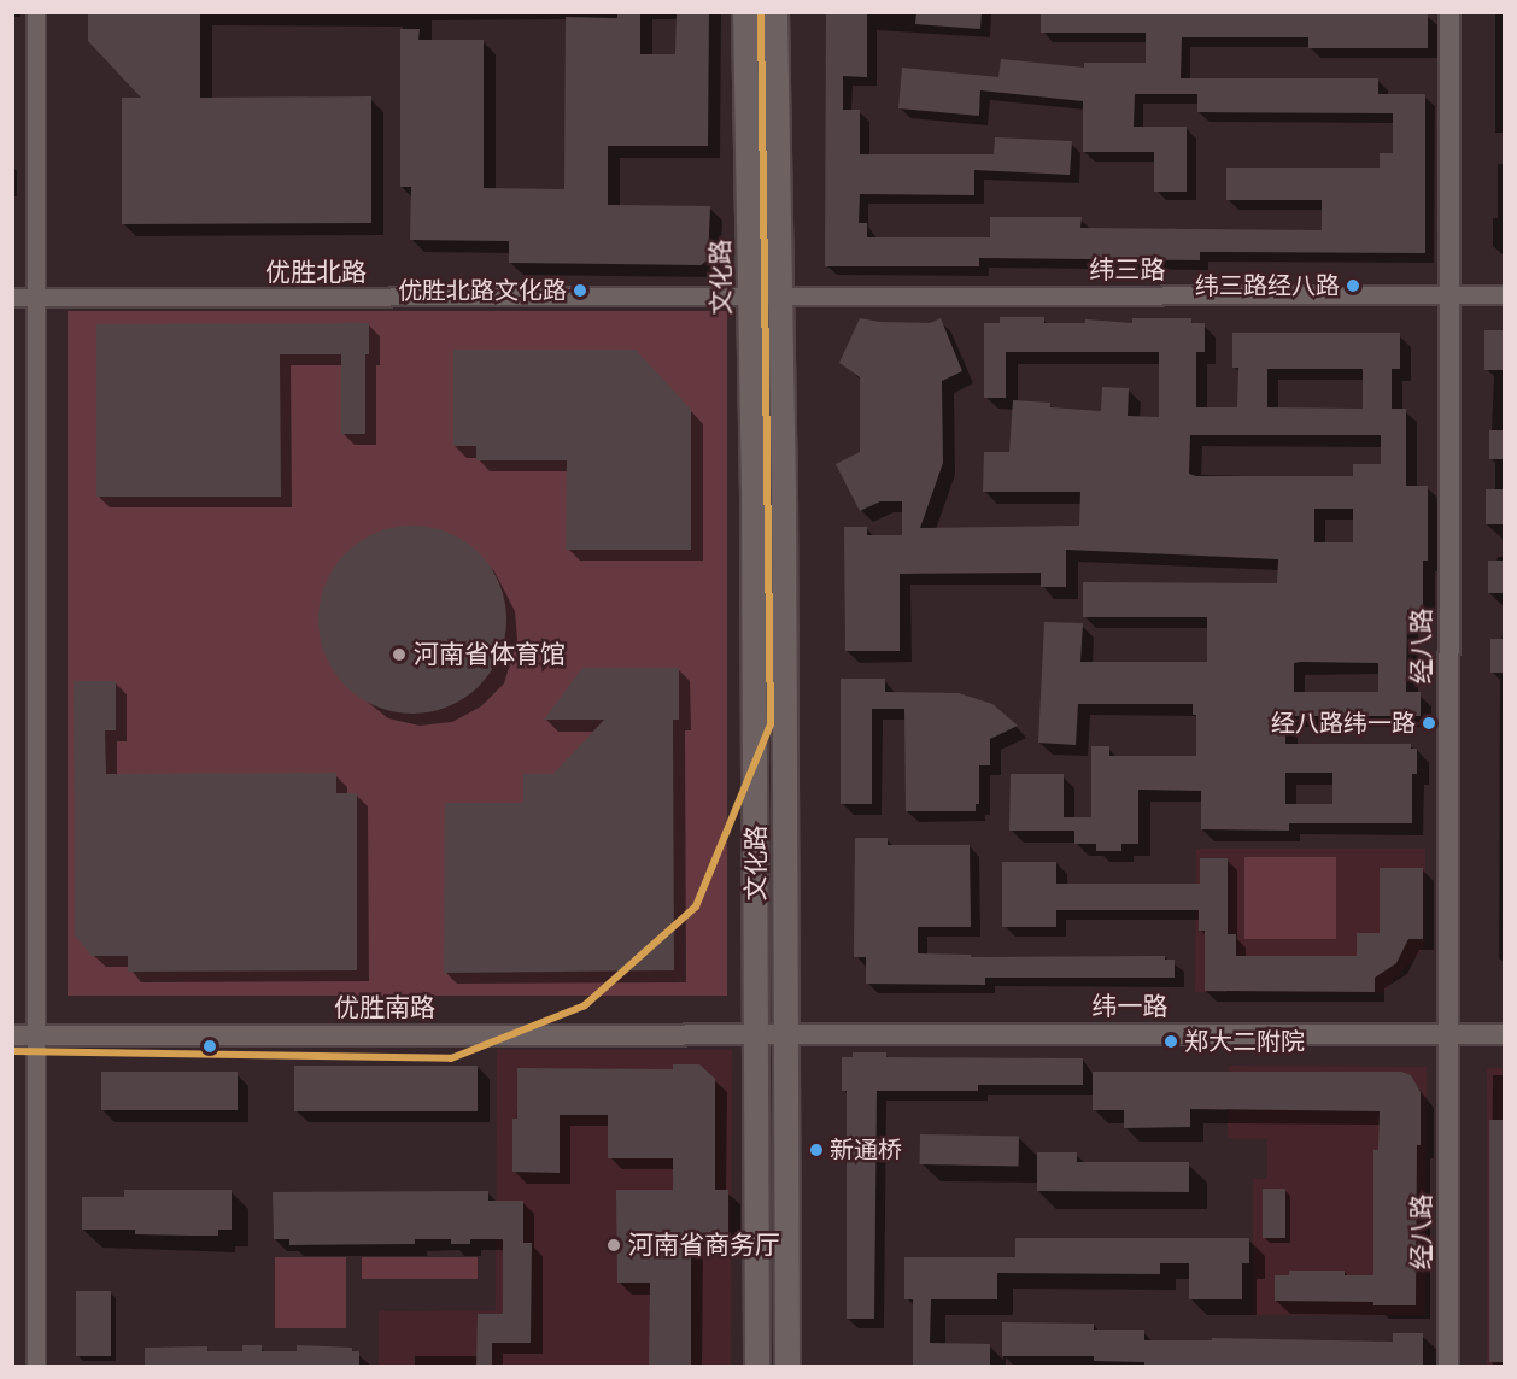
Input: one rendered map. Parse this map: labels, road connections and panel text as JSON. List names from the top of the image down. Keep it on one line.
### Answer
{"streets":{"main road":["文化路"],"street":["纬三路","优胜北路","经八路","纬一路","优胜南路"]},"crossings":[["纬三路","优胜北路"],["纬三路","文化路"],["纬三路","经八路"],["优胜北路","文化路"],["文化路","纬一路"],["文化路","优胜南路"],["经八路","纬一路"],["纬一路","优胜南路"]],"places":["纬三路经八路","优胜北路文化路","河南省体育馆","经八路纬一路","郑大二附院","新通桥","河南省商务厅"]}
